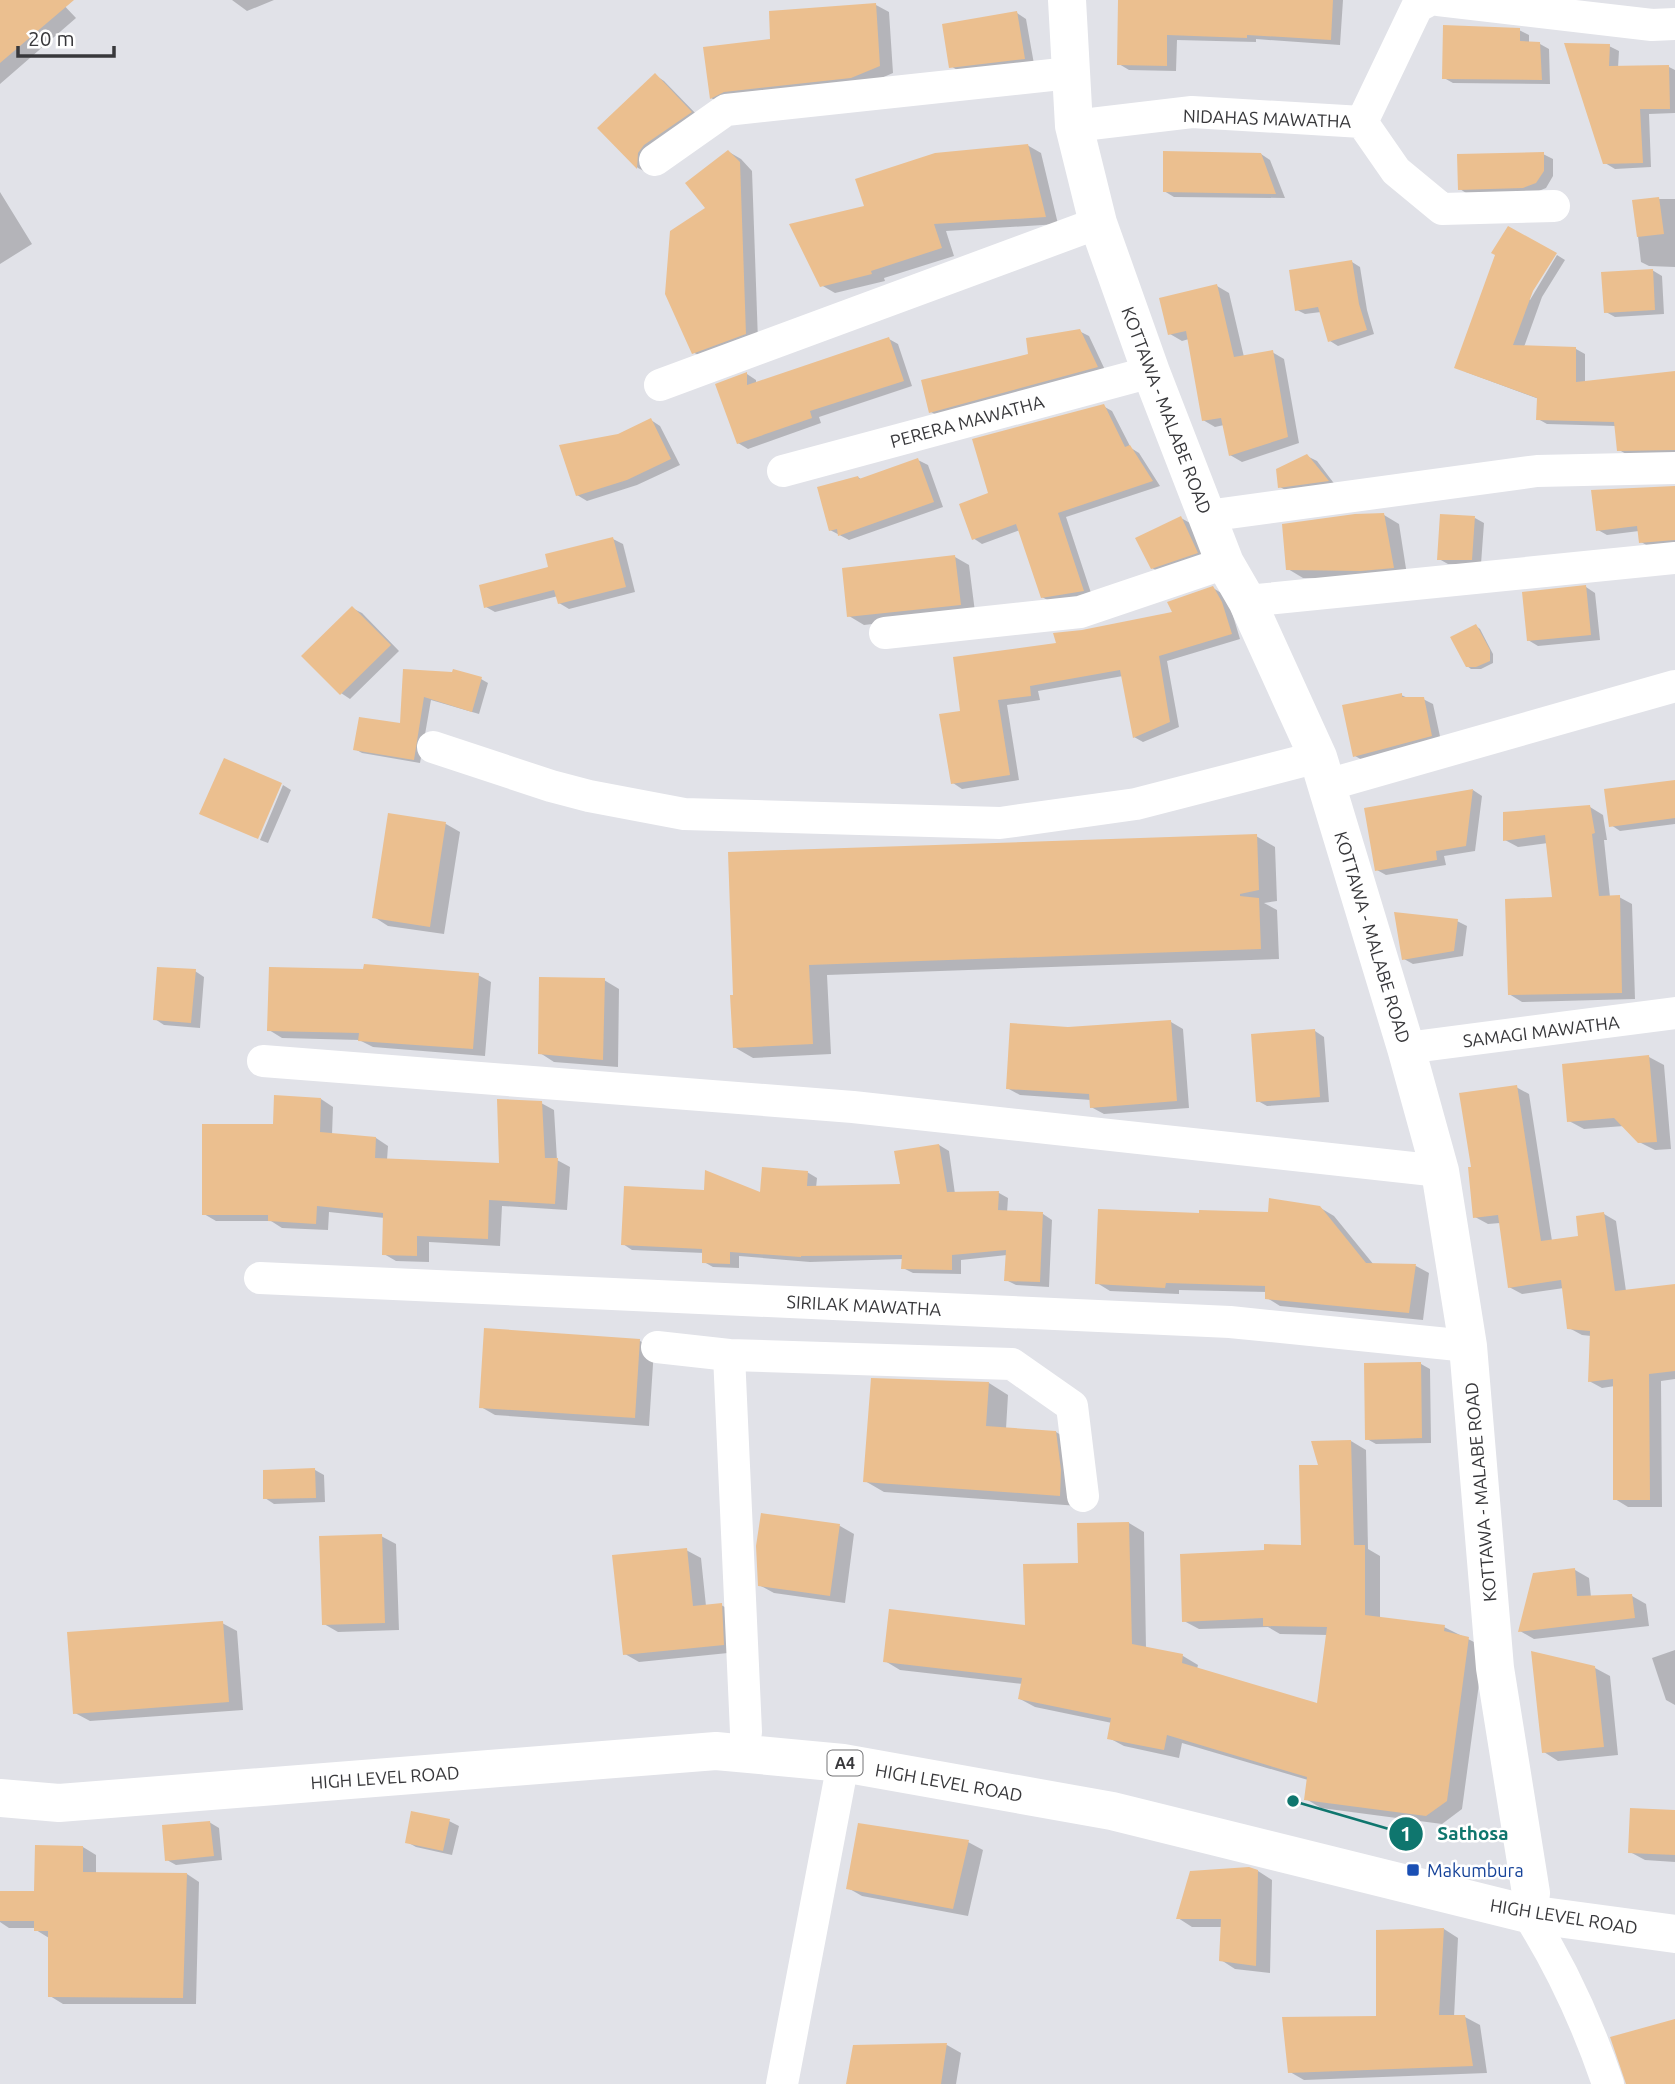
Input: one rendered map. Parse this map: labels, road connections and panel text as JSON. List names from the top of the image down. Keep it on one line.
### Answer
{"streets":{"main road":["KOTTAWA - MALABE ROAD","A4","HIGH LEVEL ROAD"],"street":["NIDAHAS MAWATHA","PERERA MAWATHA","SAMAGI MAWATHA","SIRILAK MAWATHA"]},"crossings":[["NIDAHAS MAWATHA","KOTTAWA - MALABE ROAD"],["KOTTAWA - MALABE ROAD","PERERA MAWATHA"],["KOTTAWA - MALABE ROAD","SAMAGI MAWATHA"],["KOTTAWA - MALABE ROAD","SIRILAK MAWATHA"],["KOTTAWA - MALABE ROAD","HIGH LEVEL ROAD"]],"places":{"other":["Sathosa"],"transit":["Makumbura"]},"scale_bar":"20 m"}
